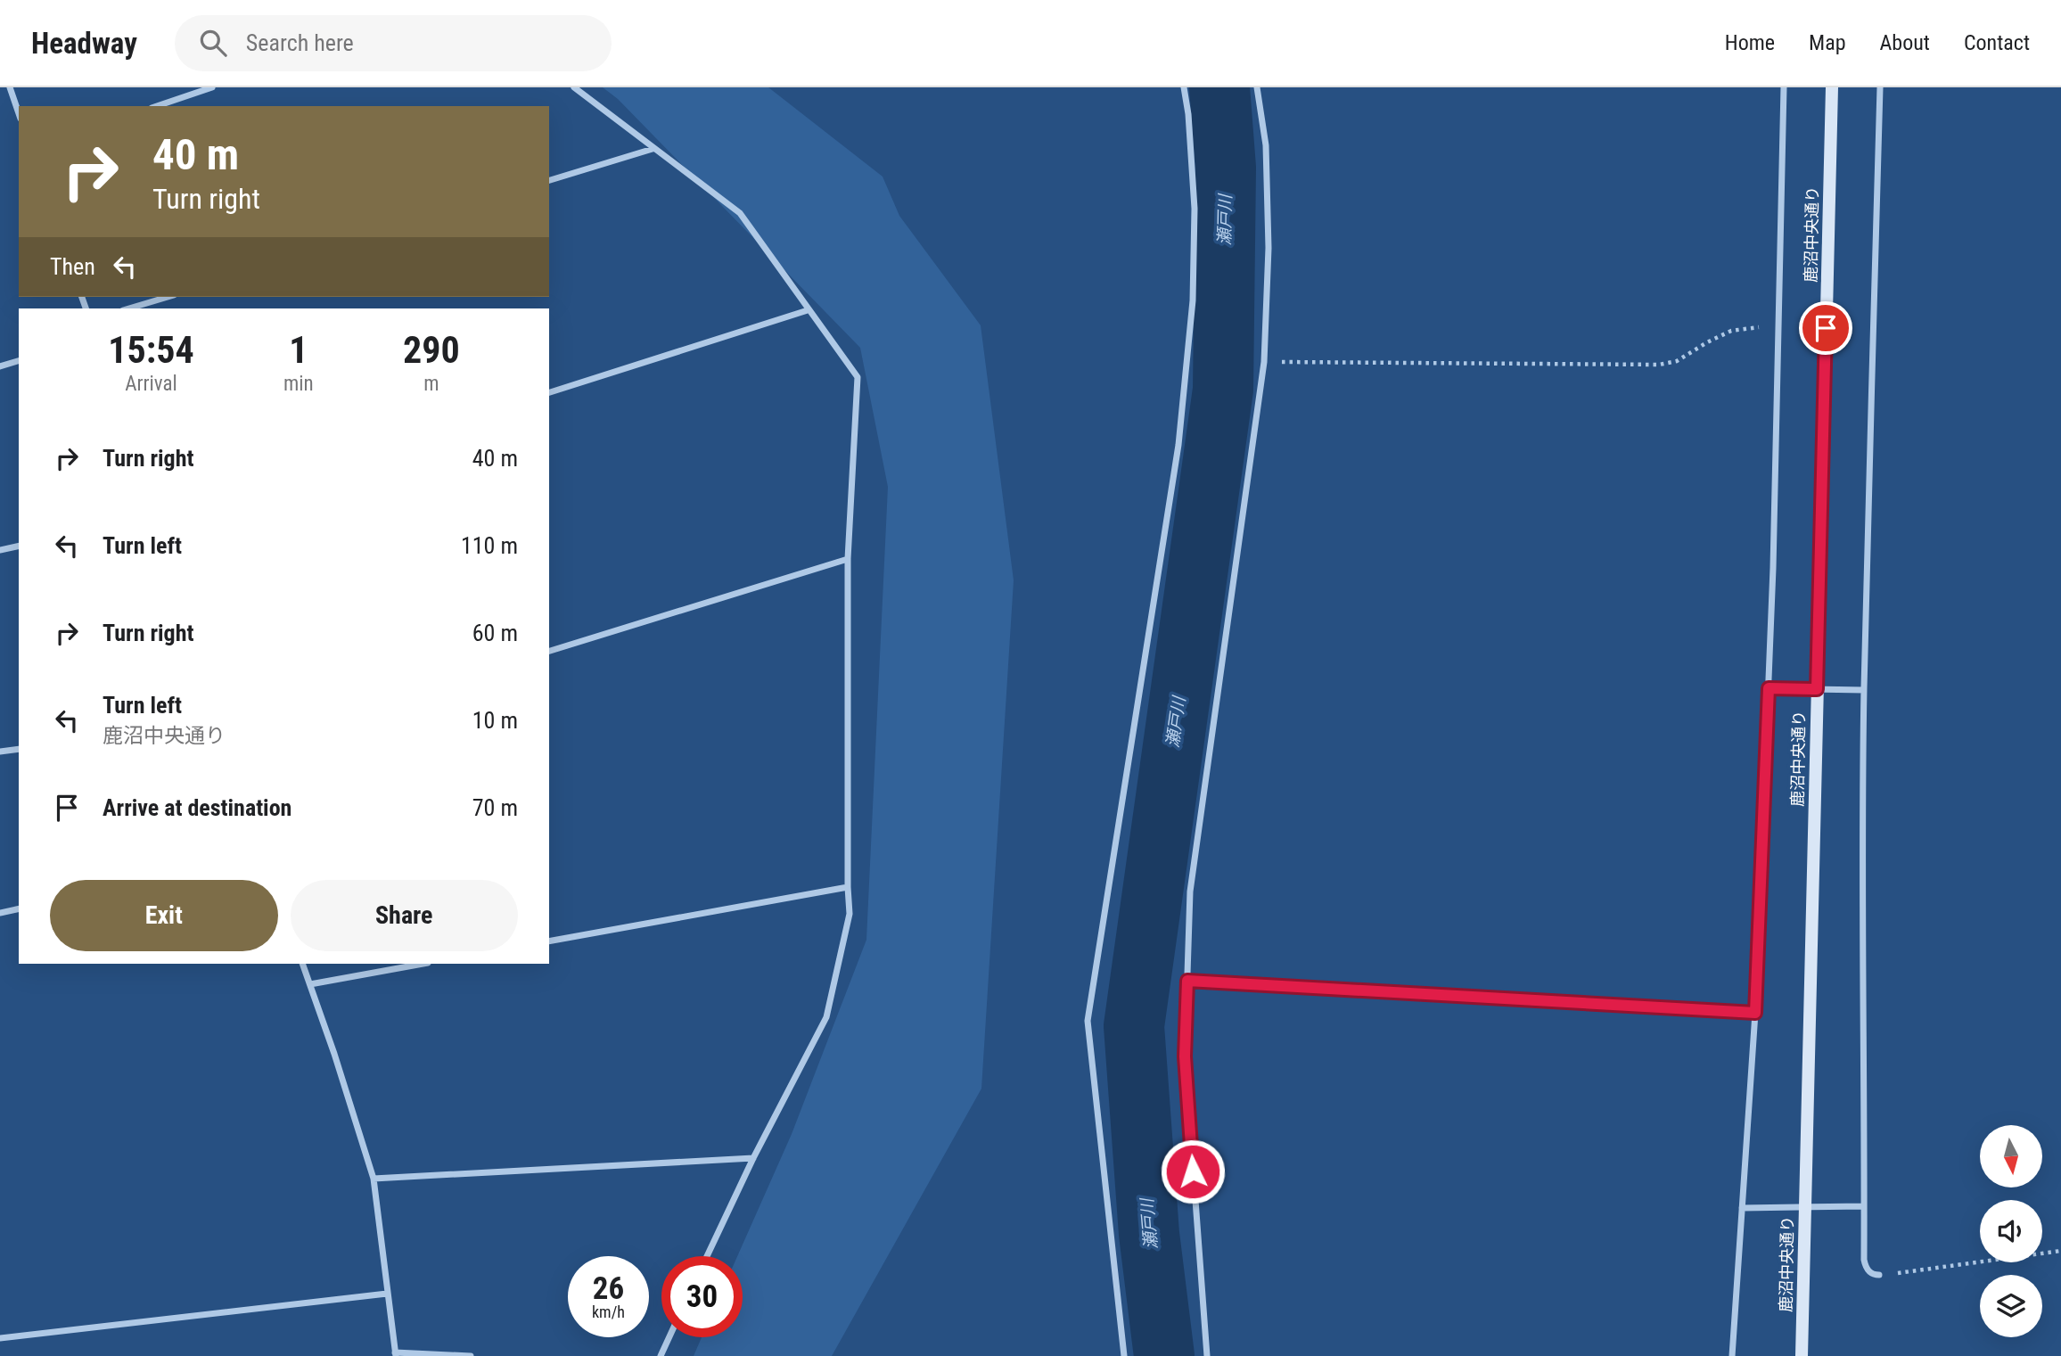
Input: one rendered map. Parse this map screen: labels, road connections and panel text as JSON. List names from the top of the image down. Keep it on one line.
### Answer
{"streets":{"street":["鹿沼中央通り"]},"water":["瀬戸川"],"north":"bottom","page":{"header":"Headway","search":"Search here","nav":["Home","Map","About","Contact"],"turn":["40 m","Turn right"],"then":"Then","eta":["15:54","Arrival","1","min","290","m"],"list":[{"name":"Turn right","value":"40 m"},{"name":"Turn left","value":"110 m"},{"name":"Turn right","value":"60 m"},{"name":"Turn left","note":"鹿沼中央通り","value":"10 m"},{"name":"Arrive at destination","value":"70 m"}],"buttons":["Exit","Share"],"speed":"26 km/h","limit":"30"}}
